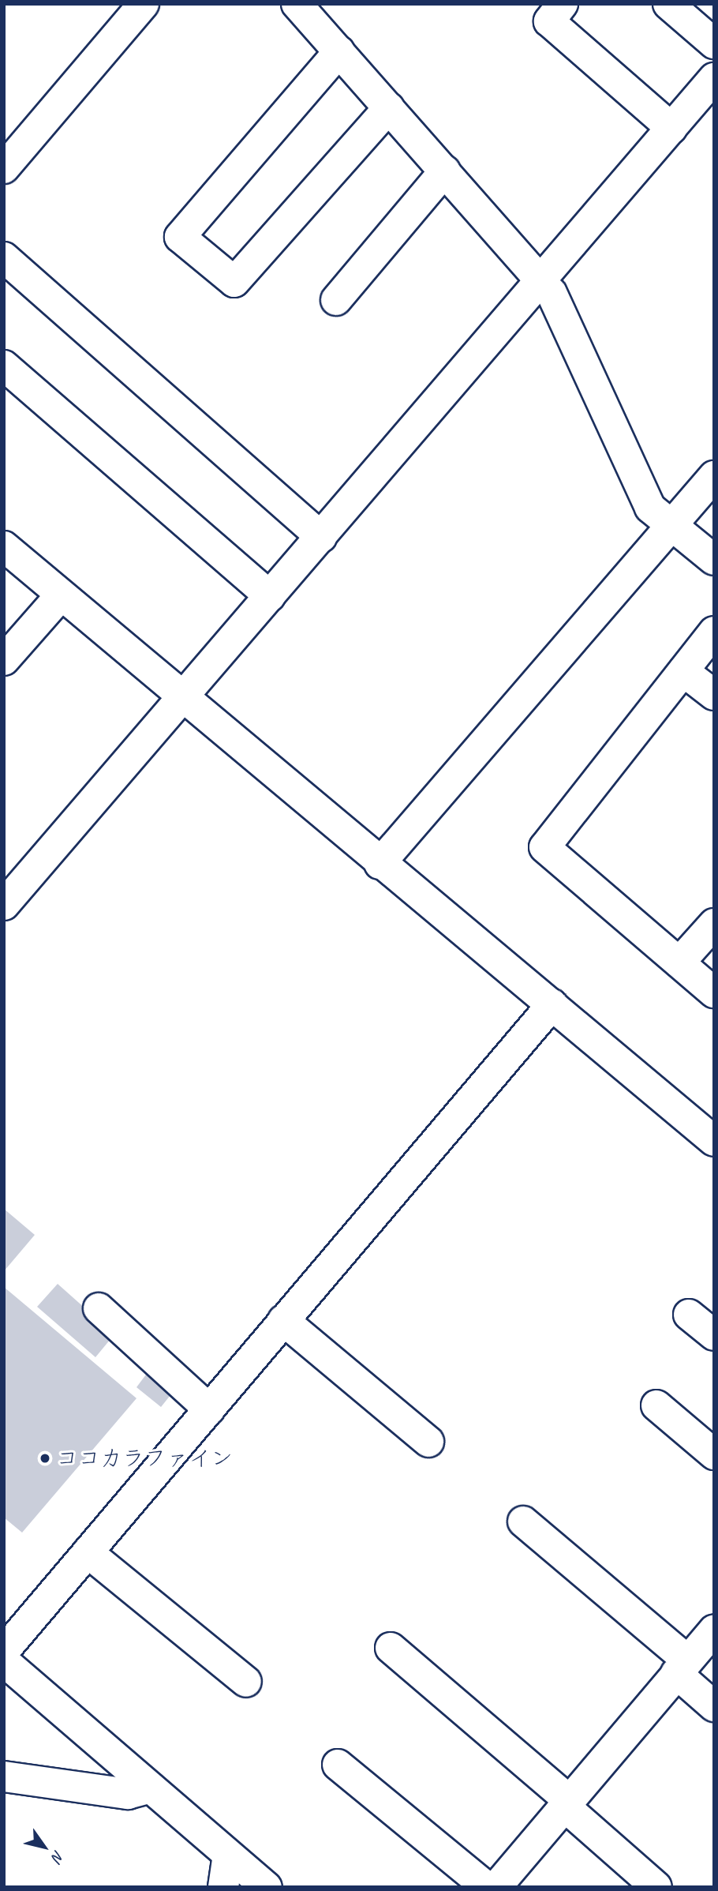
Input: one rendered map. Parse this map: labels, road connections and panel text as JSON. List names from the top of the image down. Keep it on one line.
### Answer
{"places":["ココカラファイン"],"north":"bottom right"}
